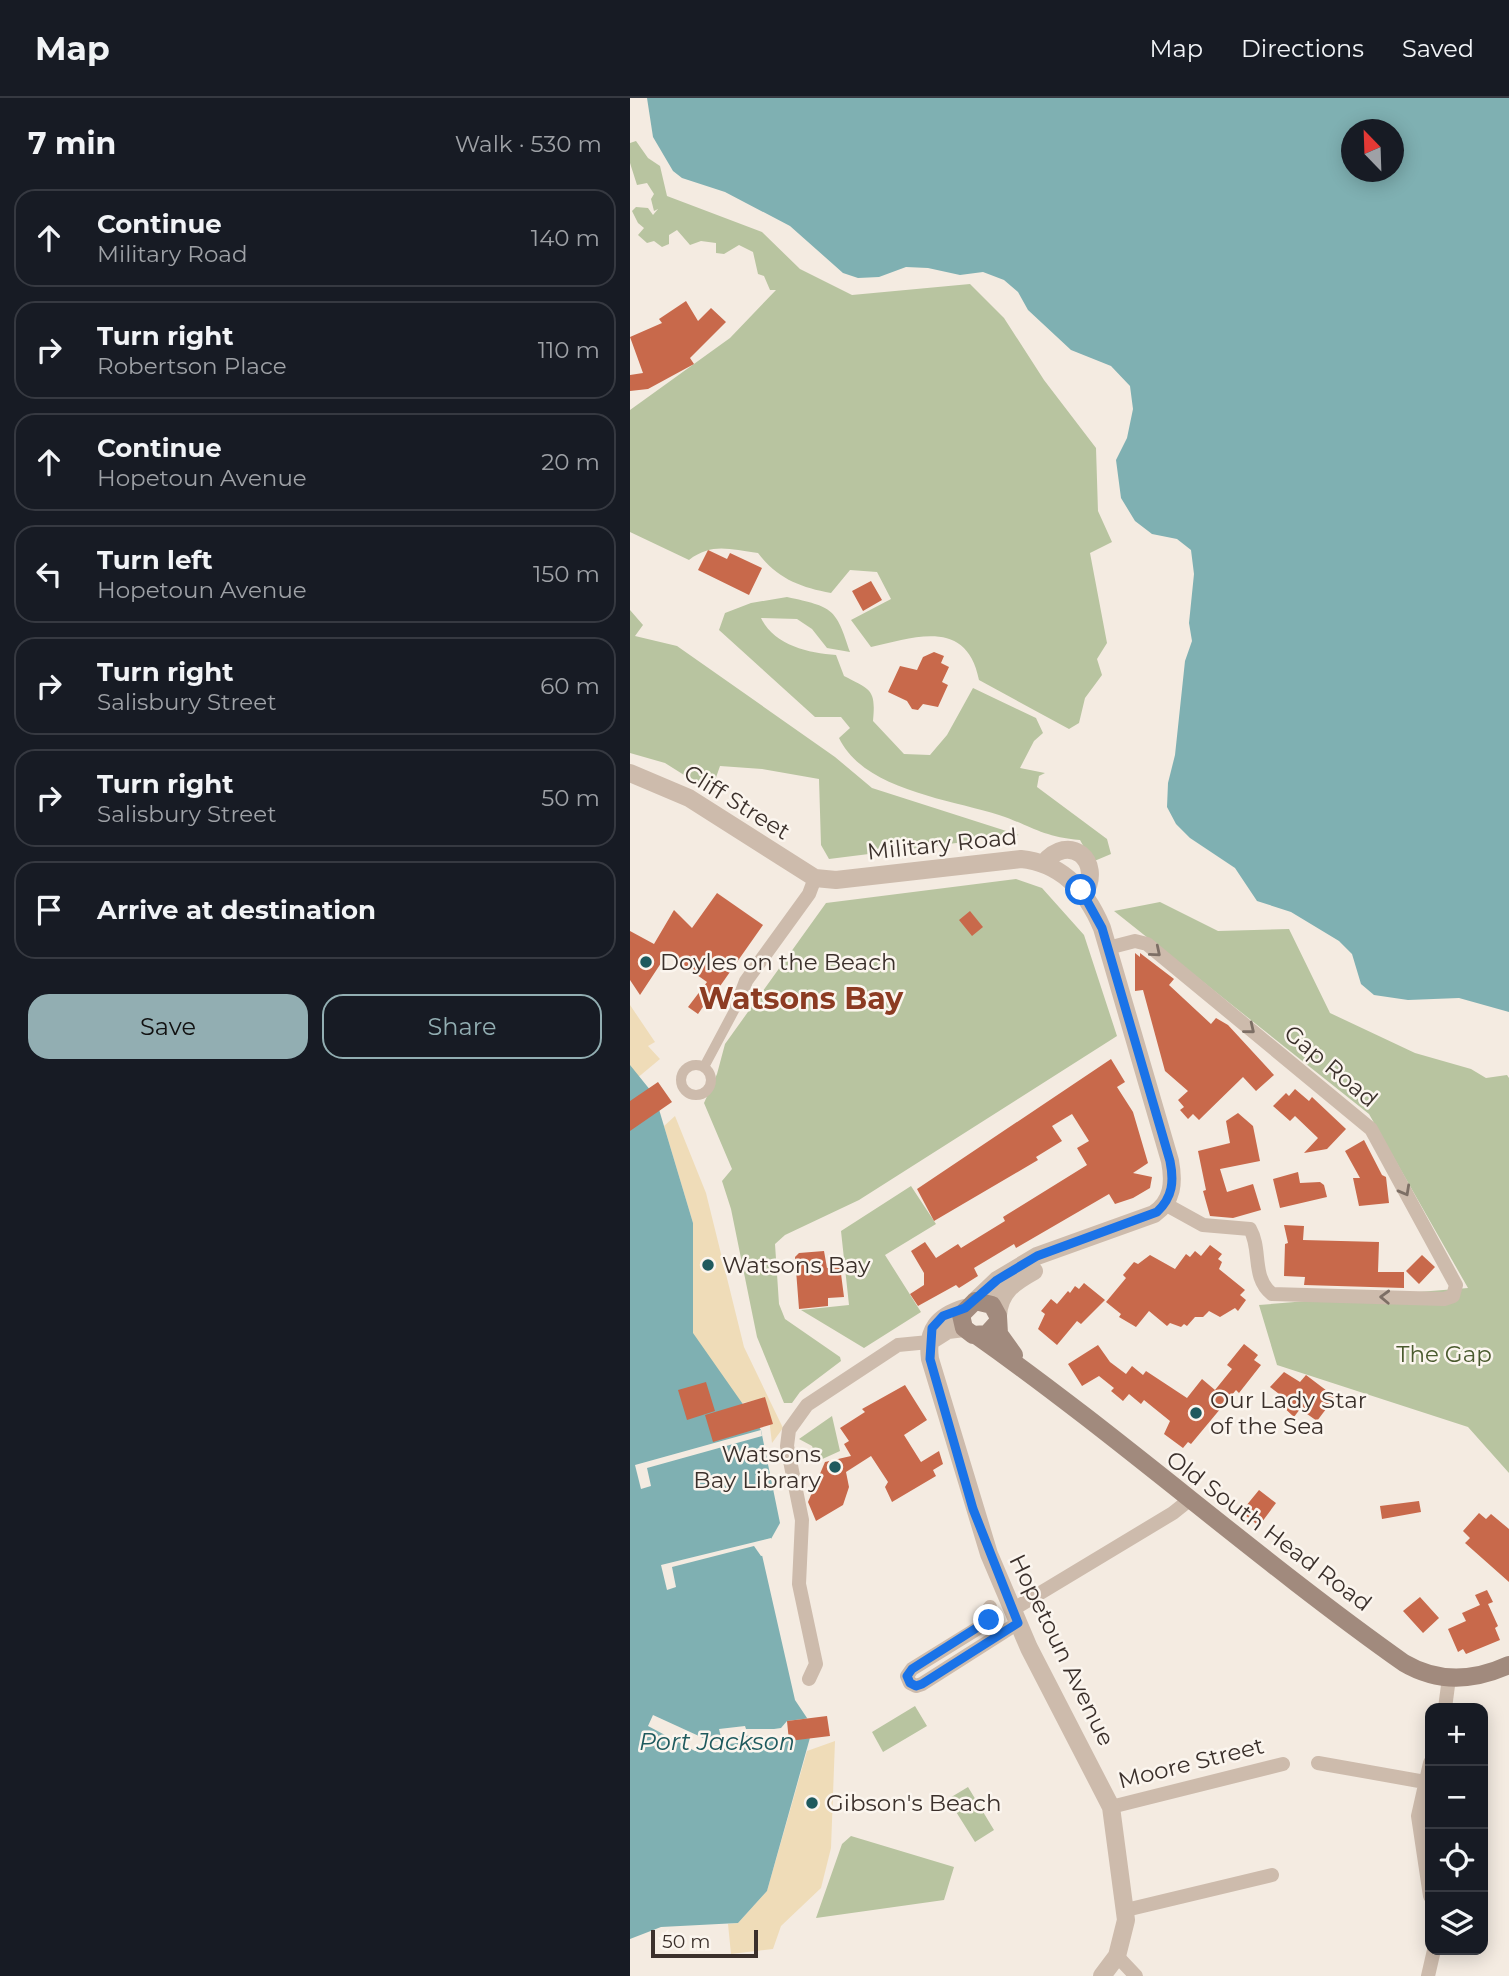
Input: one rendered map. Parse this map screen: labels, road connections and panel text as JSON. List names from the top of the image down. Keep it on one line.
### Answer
{"streets":{"main road":["Old South Head Road"],"street":["Cliff Street","Military Road","Gap Road","Hopetoun Avenue","Moore Street"]},"crossings":[["Cliff Street","Military Road"],["Military Road","Gap Road"],["Hopetoun Avenue","Moore Street"]],"districts":["Watsons Bay"],"water":["Port Jackson"],"parks":["The Gap"],"places":["Doyles on the Beach","Watsons Bay","Our Lady Star of the Sea","Watsons Bay Library","Gibson's Beach"],"scale_bar":"50 m","north":"top left","page":{"header":"Map","nav":["Map","Directions","Saved"],"heading":["7 min","Walk · 530 m"],"list":[["Continue","Military Road","140 m"],["Turn right","Robertson Place","110 m"],["Continue","Hopetoun Avenue","20 m"],["Turn left","Hopetoun Avenue","150 m"],["Turn right","Salisbury Street","60 m"],["Turn right","Salisbury Street","50 m"],"Arrive at destination"],"buttons":["Save","Share"],"map_buttons":["+","−"],"scale":"50 m"}}
